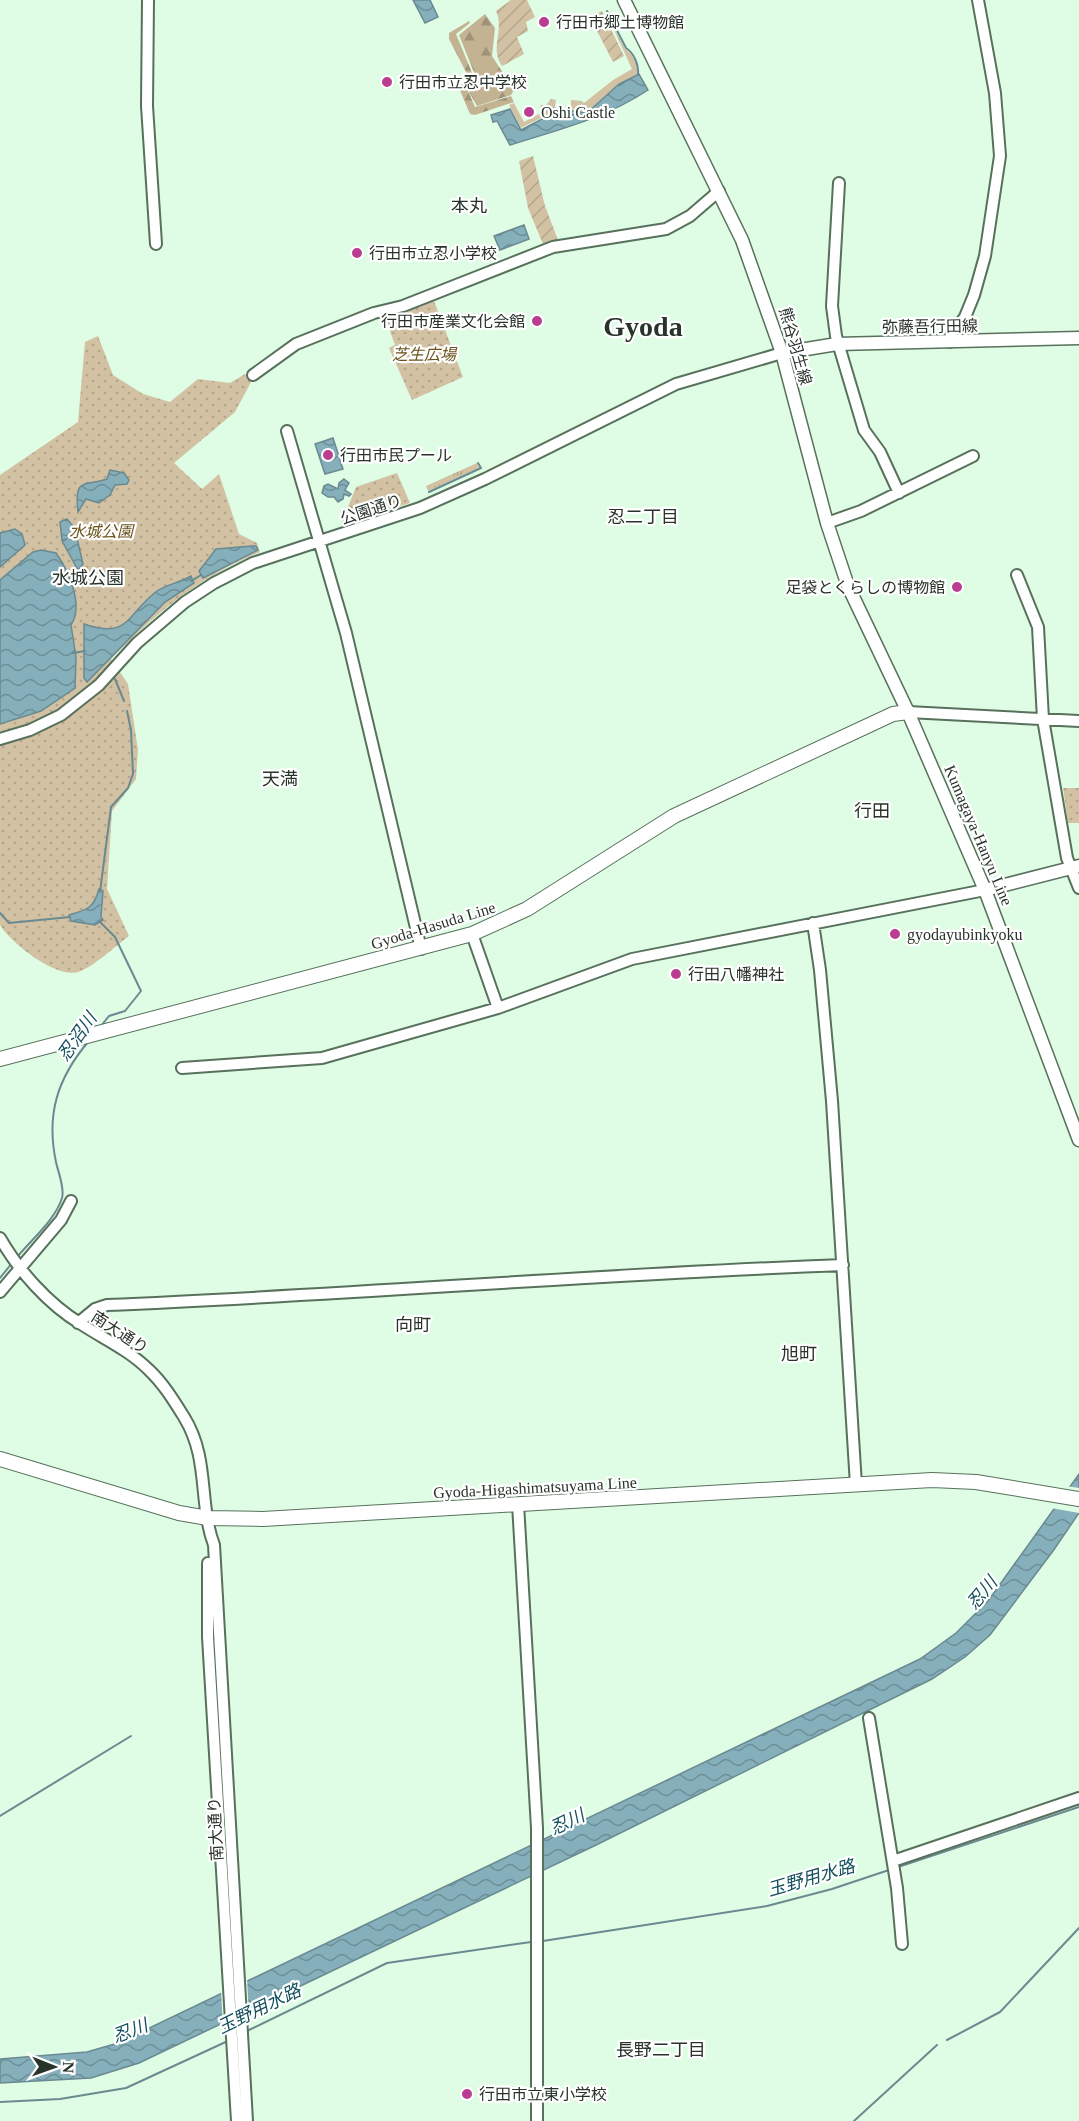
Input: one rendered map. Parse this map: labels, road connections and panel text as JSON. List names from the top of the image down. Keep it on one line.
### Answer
{"streets":{"main road":["弥藤吾行田線","熊谷羽生線","Kumagaya-Hanyu Line","Gyoda-Hasuda Line","Gyoda-Higashimatsuyama Line"],"street":["公園通り","南大通り"]},"crossings":[["弥藤吾行田線","熊谷羽生線"],["弥藤吾行田線","公園通り"],["熊谷羽生線","公園通り"],["熊谷羽生線","Kumagaya-Hanyu Line"],["熊谷羽生線","Gyoda-Hasuda Line"],["Kumagaya-Hanyu Line","Gyoda-Hasuda Line"],["南大通り","Gyoda-Higashimatsuyama Line"]],"districts":["本丸","Gyoda","忍二丁目","水城公園","天満","行田","向町","旭町","長野二丁目"],"water":["忍沼川","忍川","玉野用水路"],"parks":["芝生広場","水城公園"],"places":["行田市郷土博物館","行田市立忍中学校","Oshi Castle","行田市立忍小学校","行田市産業文化会館","行田市民プール","足袋とくらしの博物館","gyodayubinkyoku","行田八幡神社","行田市立東小学校"],"north":"right"}
